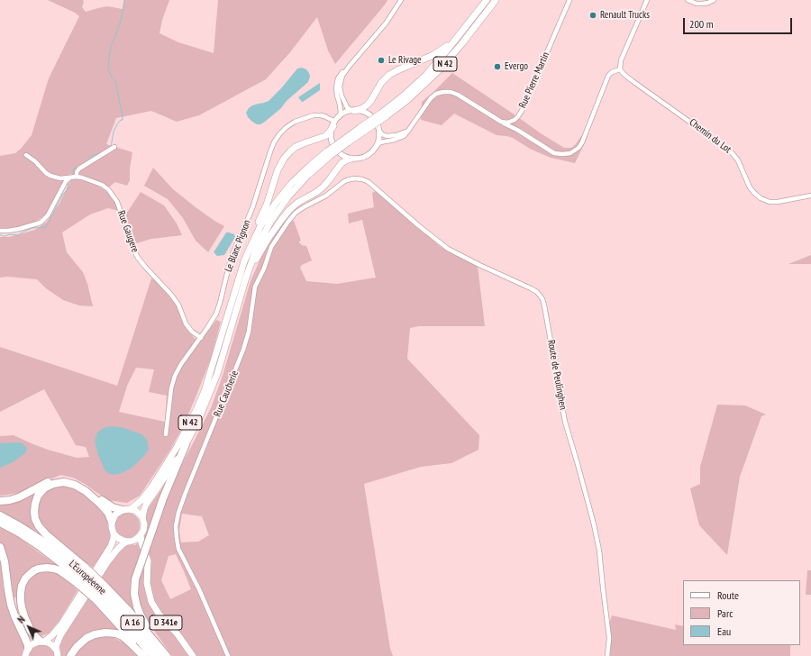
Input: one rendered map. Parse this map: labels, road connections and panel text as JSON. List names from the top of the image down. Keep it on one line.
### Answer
{"streets":{"highway":["L'Européenne","A 16"],"main road":["N 42","D 341e"],"street":["Rue Pierre Martin","Chemin du Lot","Rue Gaugere","Le Blanc Pignon","Route de Peulinghen","Rue Caucherie"]},"crossings":[["N 42","D 341e"],["Rue Gaugere","Le Blanc Pignon"],["Route de Peulinghen","Rue Caucherie"]],"places":["Renault Trucks","Le Rivage","Evergo"],"legend":["Route","Parc","Eau"],"scale_bar":"200 m","north":"top left"}
